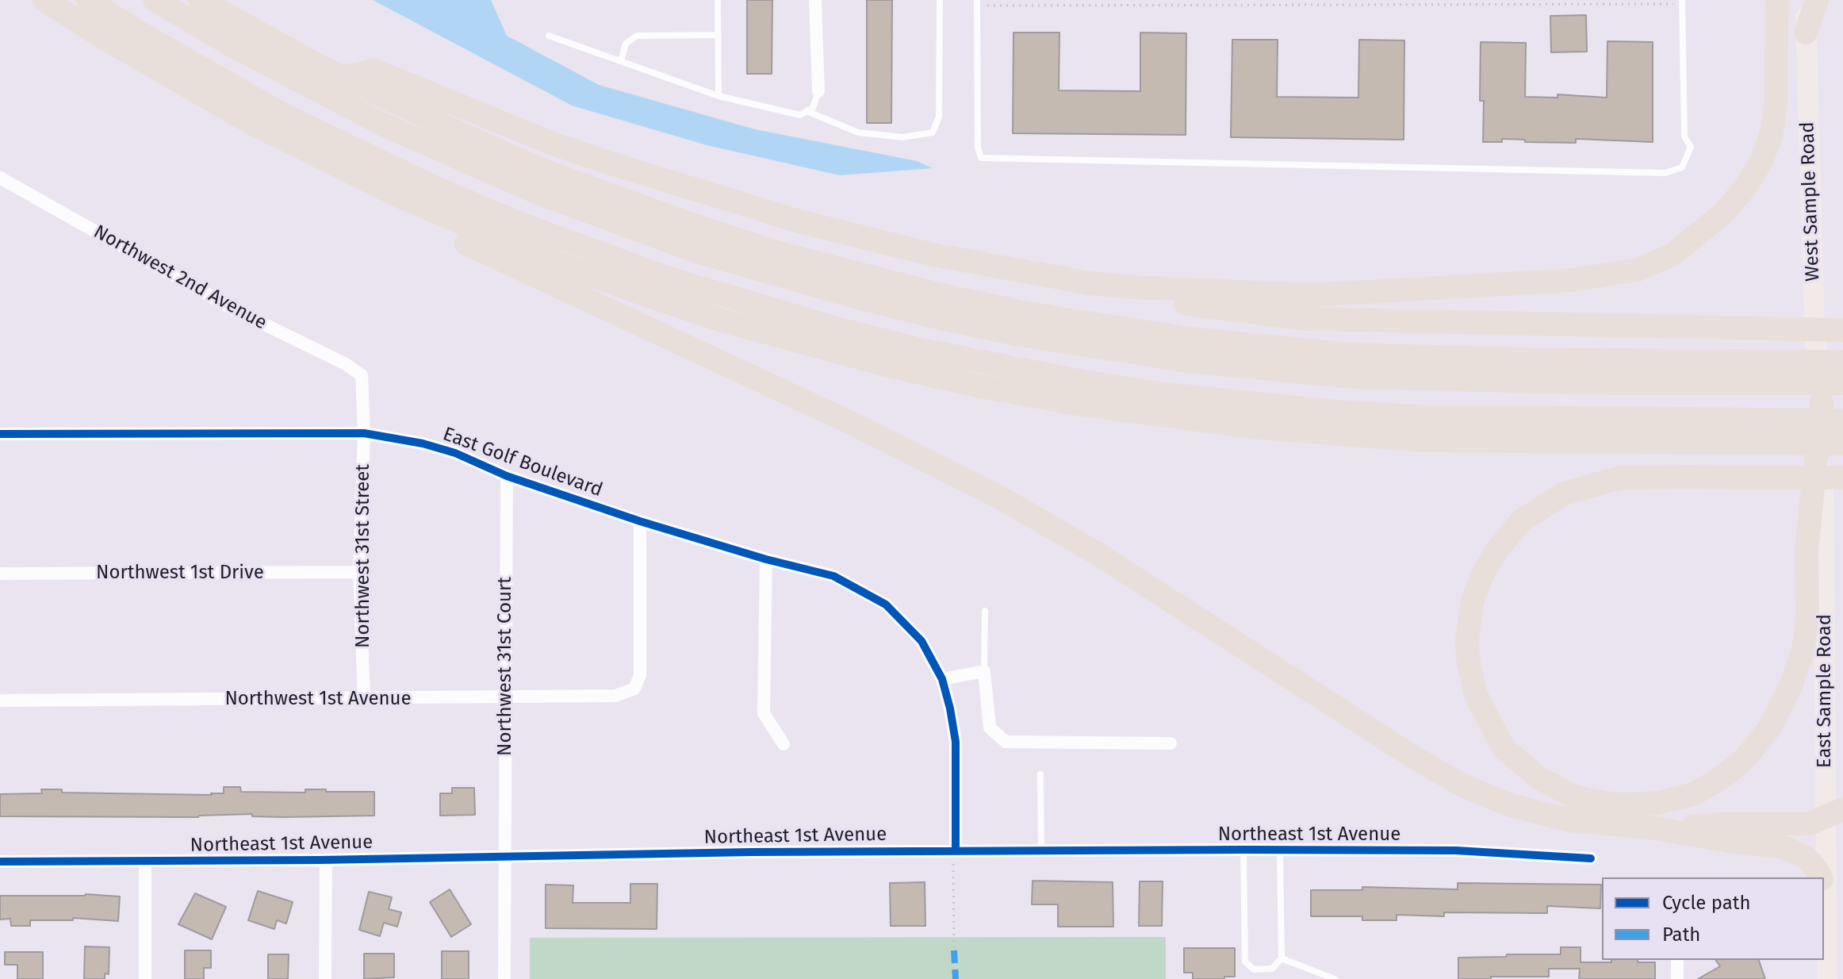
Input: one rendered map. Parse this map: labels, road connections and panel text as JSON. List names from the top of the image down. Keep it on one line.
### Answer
{"streets":{"main road":["West Sample Road","East Sample Road"],"street":["Northwest 2nd Avenue","East Golf Boulevard","Northwest 31st Street","Northwest 1st Drive","Northwest 31st Court","Northwest 1st Avenue","Northeast 1st Avenue"]},"crossings":[["West Sample Road","East Sample Road"],["Northwest 2nd Avenue","Northwest 31st Street"],["East Golf Boulevard","Northwest 31st Street"],["East Golf Boulevard","Northwest 31st Court"],["East Golf Boulevard","Northwest 1st Avenue"],["East Golf Boulevard","Northeast 1st Avenue"],["Northwest 31st Street","Northwest 1st Drive"],["Northwest 31st Street","Northwest 1st Avenue"],["Northwest 31st Court","Northwest 1st Avenue"],["Northwest 31st Court","Northeast 1st Avenue"]],"legend":["Cycle path","Path"]}
